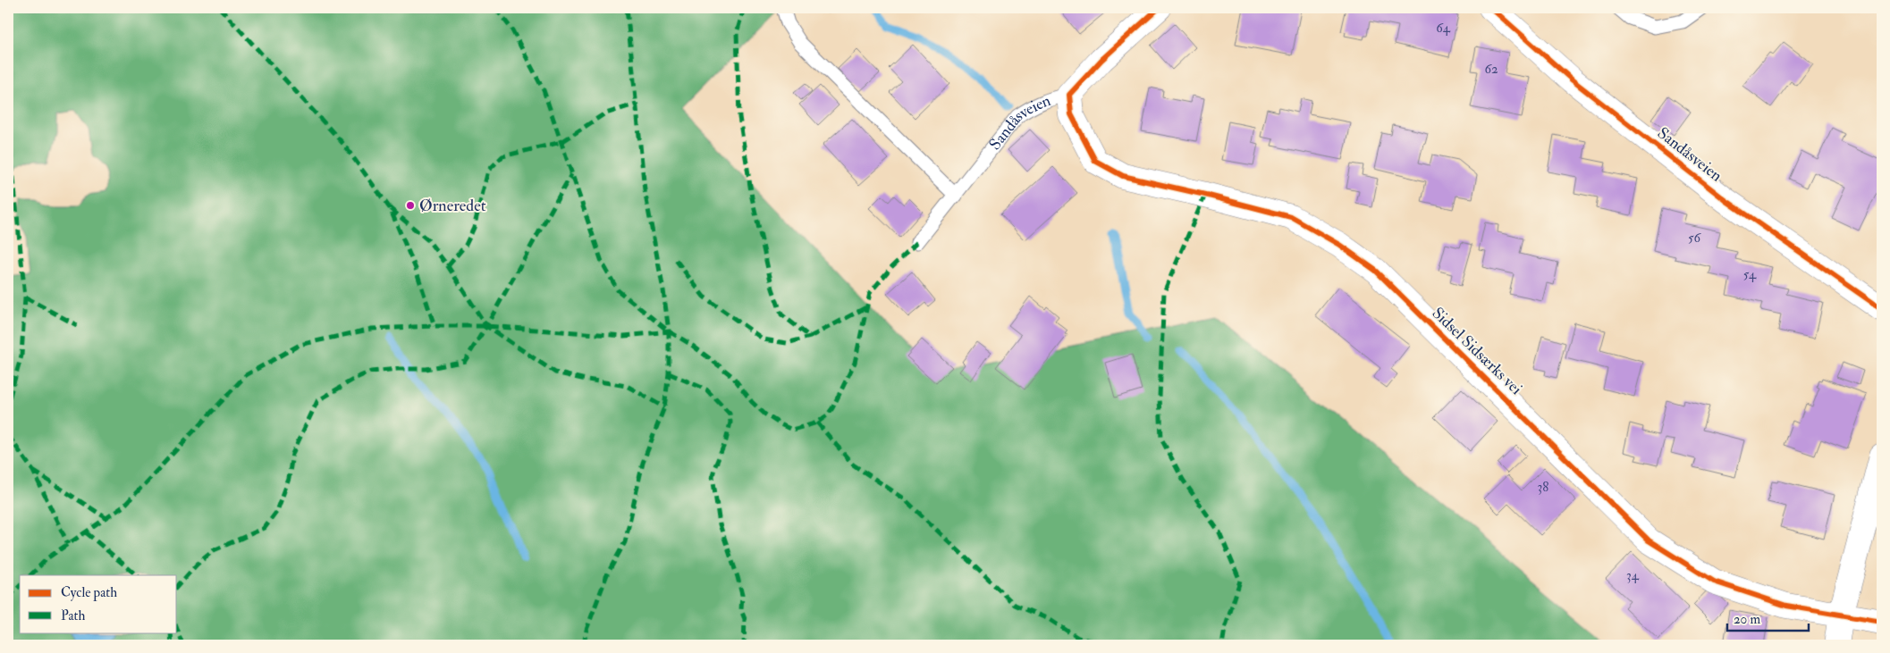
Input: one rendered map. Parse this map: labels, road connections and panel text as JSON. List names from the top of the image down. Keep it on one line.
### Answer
{"streets":{"street":["Sandåsveien","Sidsel Sidsærks vei"]},"crossings":[["Sandåsveien","Sidsel Sidsærks vei"]],"places":["Ørneredet"],"house_numbers":["64","62","56","54","38","34"],"legend":["Cycle path","Path"],"scale_bar":"20 m"}
